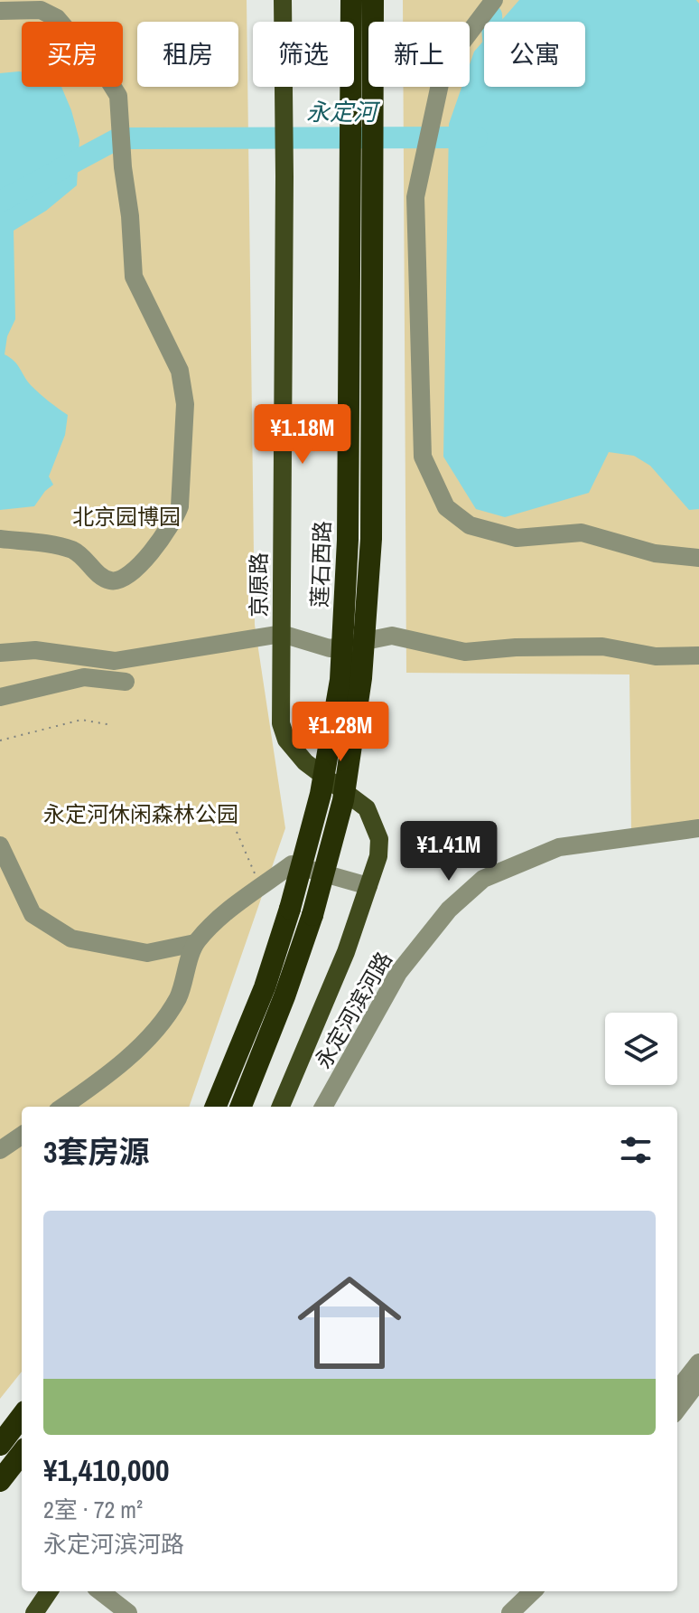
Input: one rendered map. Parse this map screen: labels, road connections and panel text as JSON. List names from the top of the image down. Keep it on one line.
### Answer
{"streets":{"highway":["莲石西路"],"main road":["京原路"],"street":["永定河滨河路"]},"water":["永定河"],"parks":["北京园博园","永定河休闲森林公园"],"page":{"chip":["买房","租房","筛选","新上","公寓"],"price":["¥1.18M","¥1.28M","¥1.41M"],"heading":"3套房源","list":[{"name":"¥1,410,000","note":"2室 · 72 m² · 永定河滨河路"}]}}
